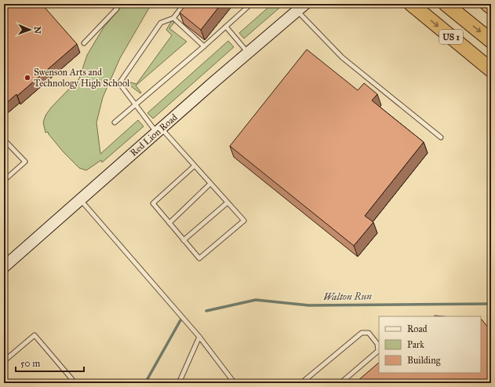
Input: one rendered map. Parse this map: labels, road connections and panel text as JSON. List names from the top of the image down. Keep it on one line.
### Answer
{"streets":{"highway":["US 1"],"street":["Red Lion Road"]},"water":["Walton Run"],"places":["Swenson Arts and Technology High School"],"legend":["Road","Park","Building"],"scale_bar":"50 m","north":"right"}
